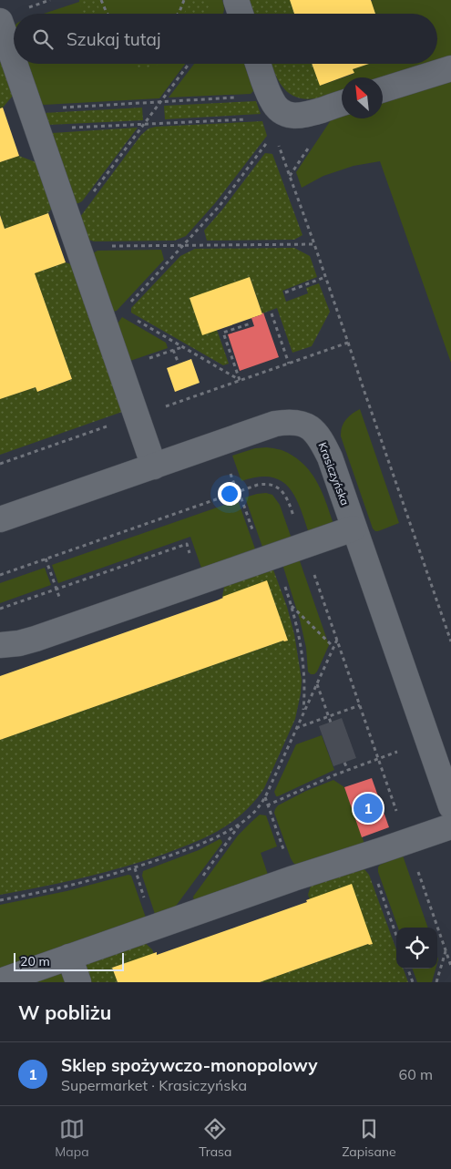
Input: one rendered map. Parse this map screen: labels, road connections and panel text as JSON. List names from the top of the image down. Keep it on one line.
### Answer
{"streets":{"street":["Krasiczyńska"]},"scale_bar":"20 m","north":"top left","page":{"search":"Szukaj tutaj","pins":"1","scale":"20 m","heading":"W pobliżu","list":[{"mark":"1","name":"Sklep spożywczo-monopolowy","note":"Supermarket · Krasiczyńska","value":"60 m"}],"nav":["Mapa","Trasa","Zapisane"]}}
